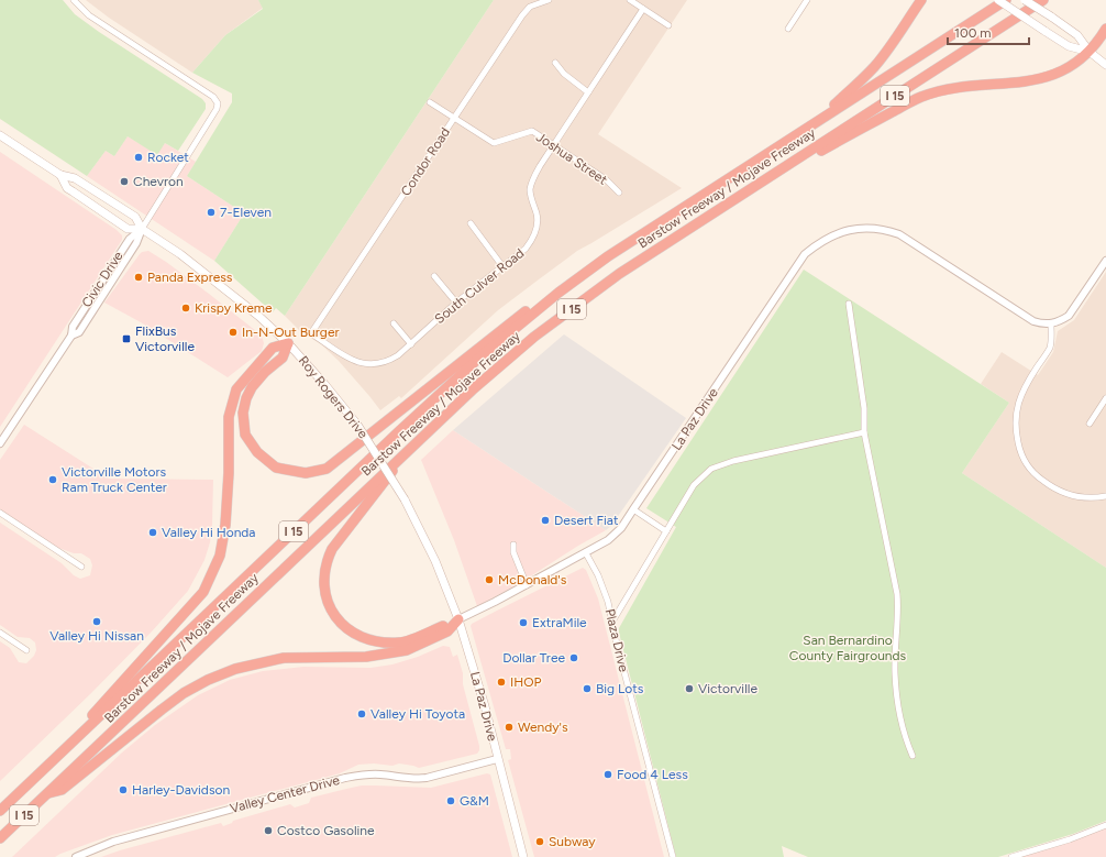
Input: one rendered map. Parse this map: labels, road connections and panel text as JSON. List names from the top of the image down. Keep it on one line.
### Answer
{"streets":{"highway":["I 15","Barstow Freeway / Mojave Freeway"],"main road":["Roy Rogers Drive","La Paz Drive"],"street":["Joshua Street","Condor Road","Civic Drive","South Culver Road","Plaza Drive","Valley Center Drive"]},"crossings":[["Joshua Street","Condor Road"],["Joshua Street","South Culver Road"],["Condor Road","South Culver Road"],["Civic Drive","Roy Rogers Drive"],["Roy Rogers Drive","La Paz Drive"],["La Paz Drive","Plaza Drive"],["La Paz Drive","Valley Center Drive"]],"parks":["San Bernardino County Fairgrounds"],"places":{"other":["Rocket","Chevron","7-Eleven","Panda Express","Krispy Kreme","In-N-Out Burger","Victorville Motors Ram Truck Center","Desert Fiat","Valley Hi Honda","McDonald's","Valley Hi Nissan","ExtraMile","Dollar Tree","IHOP","Big Lots","Victorville","Valley Hi Toyota","Wendy's","Food 4 Less","Harley-Davidson","G&M","Costco Gasoline","Subway"],"transit":["FlixBus Victorville"]},"scale_bar":"100 m"}
